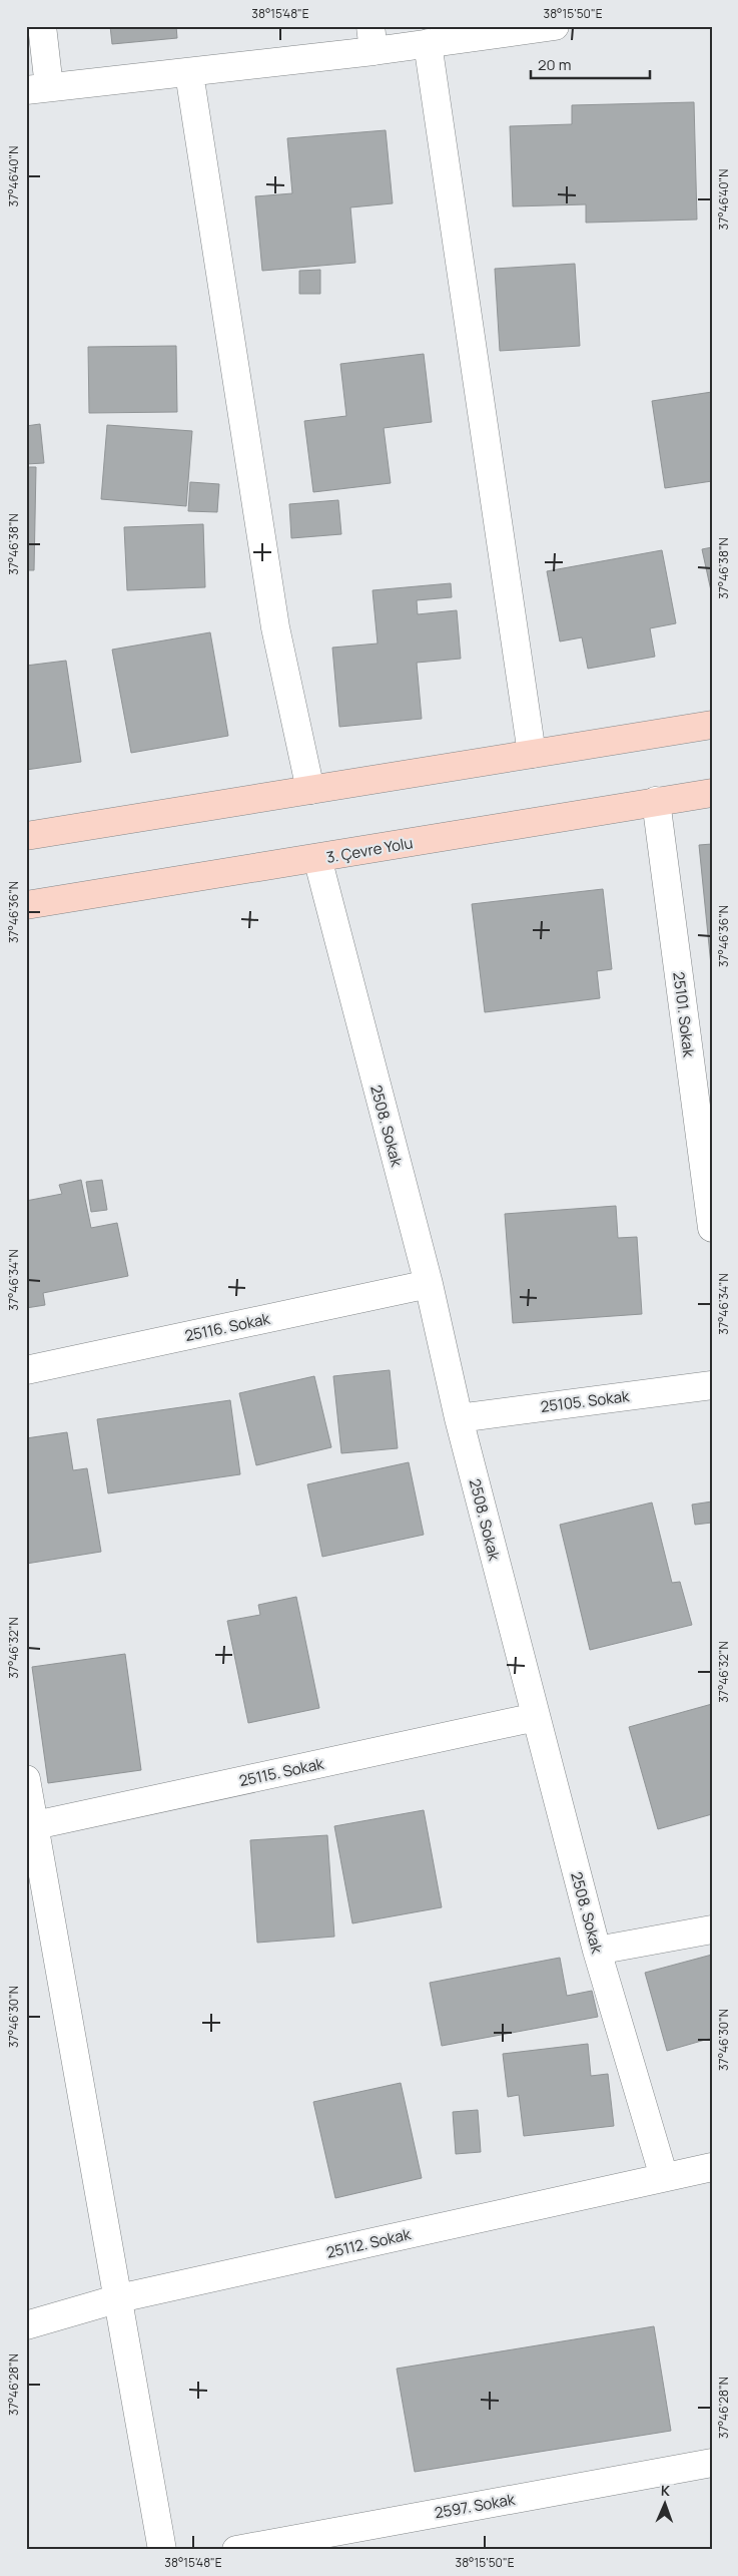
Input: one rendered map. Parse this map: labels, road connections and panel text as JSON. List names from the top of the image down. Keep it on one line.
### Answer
{"streets":{"main road":["3. Çevre Yolu"],"street":["25101. Sokak","2508. Sokak","25116. Sokak","25105. Sokak","25115. Sokak","25112. Sokak","2597. Sokak"]},"crossings":[["3. Çevre Yolu","25101. Sokak"],["3. Çevre Yolu","2508. Sokak"],["2508. Sokak","25116. Sokak"],["2508. Sokak","25105. Sokak"],["2508. Sokak","25115. Sokak"],["2508. Sokak","25112. Sokak"]],"scale_bar":"20 m","north":"top","coordinates":["38°15'48\"E","38°15'50\"E","37°46'40\"N","37°46'38\"N","37°46'36\"N","37°46'34\"N","37°46'32\"N","37°46'30\"N","37°46'28\"N"]}
